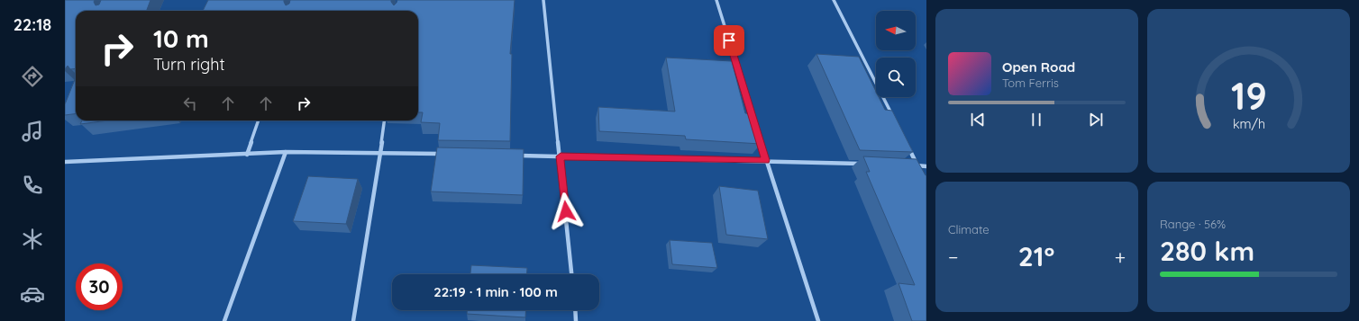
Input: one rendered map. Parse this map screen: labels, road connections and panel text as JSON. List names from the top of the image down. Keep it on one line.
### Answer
{"north":"left","page":{"tabs":"22:18","turn":["10 m","Turn right"],"song":["Open Road","Tom Ferris"],"tile":["Climate",["Range · 56%","280 km"]],"heat":["−","21°","+"],"limit":"30","trip":"22:19 · 1 min · 100 m","gauge":["19","km/h"]}}
